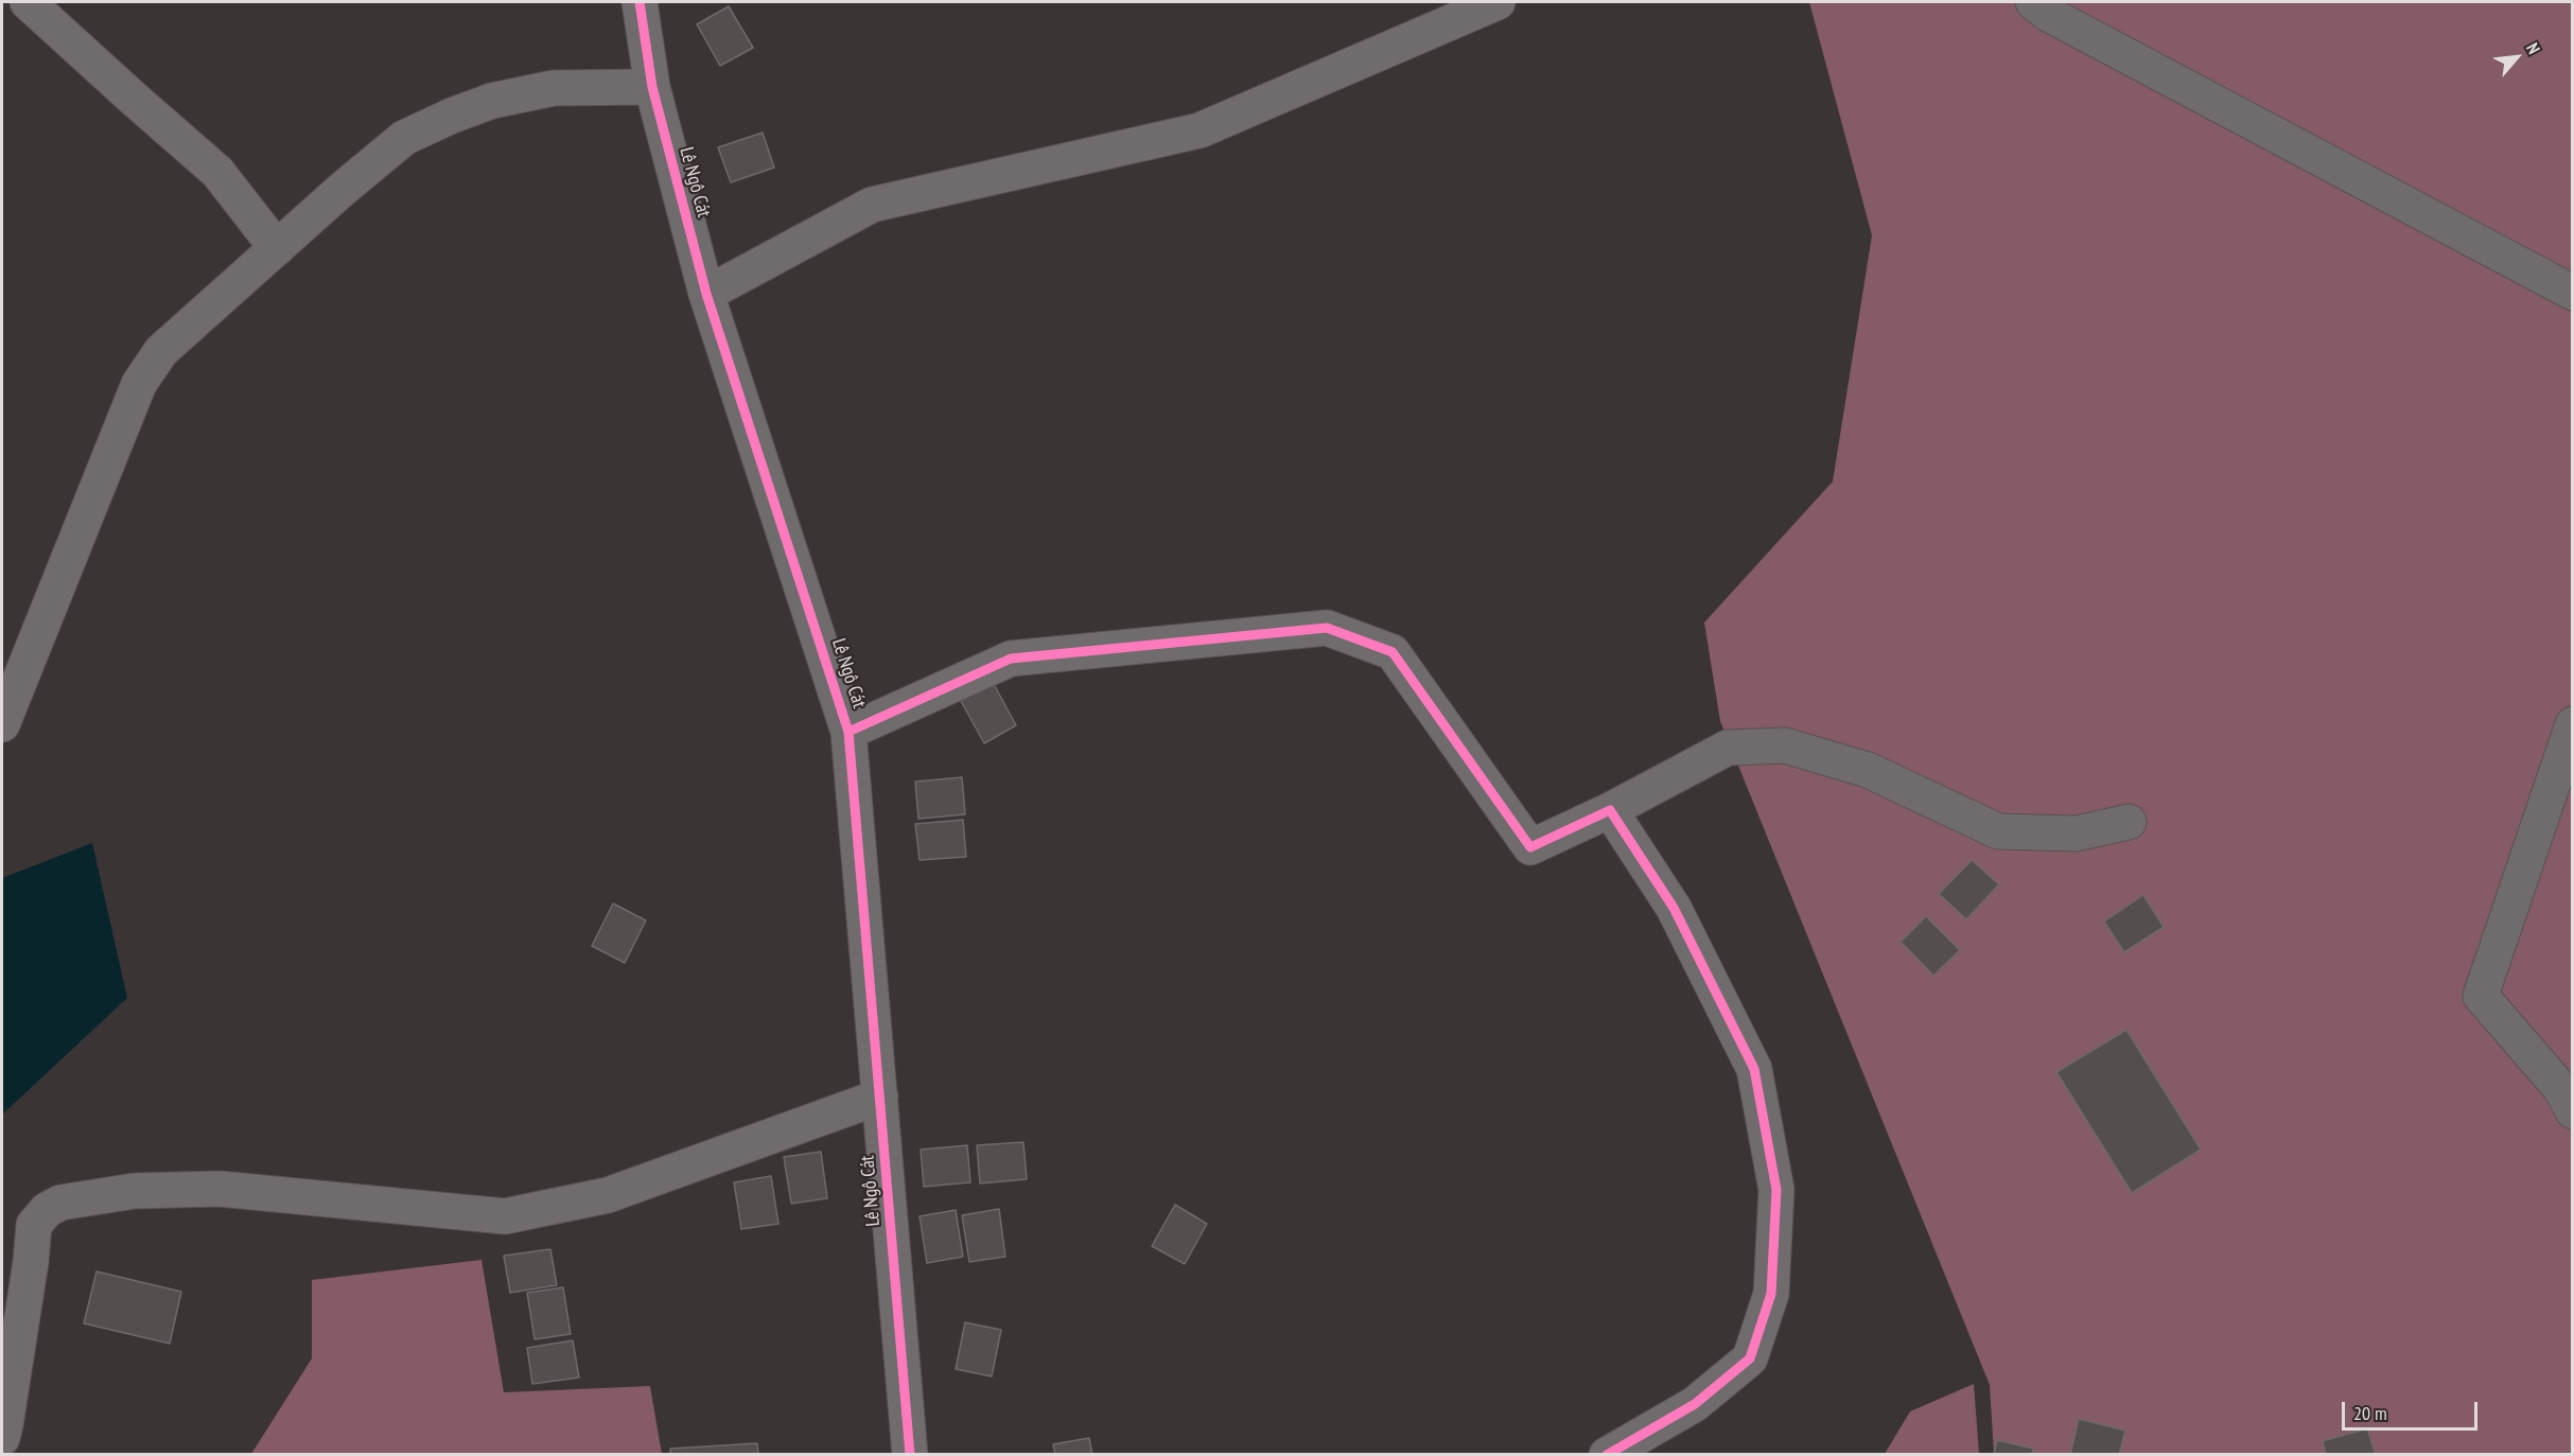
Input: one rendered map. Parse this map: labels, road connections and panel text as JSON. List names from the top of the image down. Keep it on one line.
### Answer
{"streets":{"street":["Lê Ngô Cát"]},"scale_bar":"20 m","north":"top right"}
